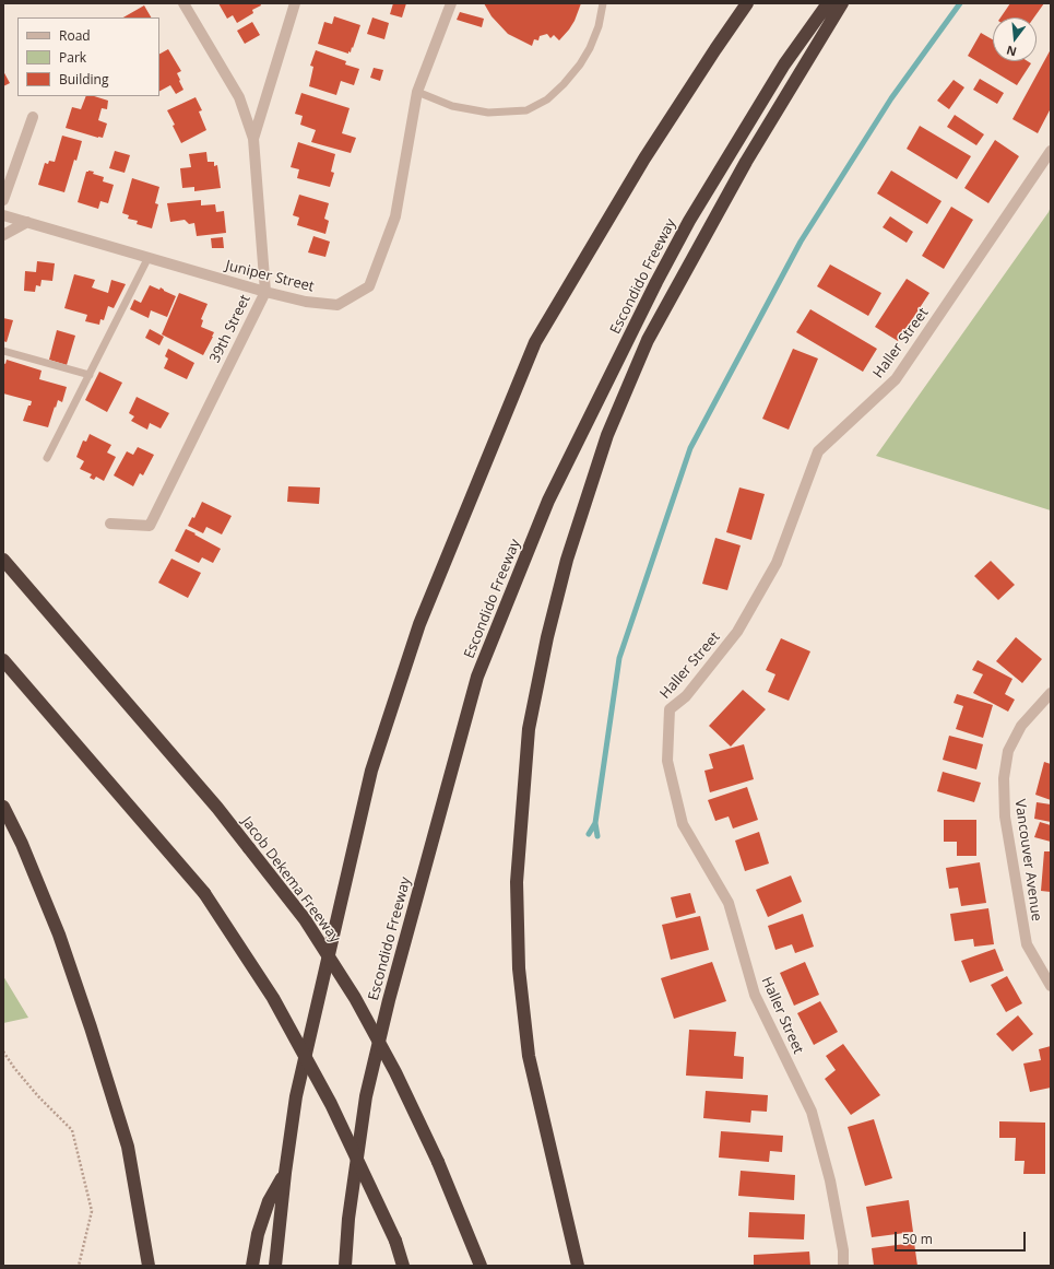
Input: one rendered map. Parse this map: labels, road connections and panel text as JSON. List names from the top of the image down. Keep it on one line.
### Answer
{"streets":{"highway":["Escondido Freeway","Jacob Dekema Freeway"],"street":["Juniper Street","39th Street","Haller Street","Vancouver Avenue"]},"crossings":[["Juniper Street","39th Street"]],"legend":["Road","Park","Building"],"scale_bar":"50 m","north":"bottom"}
